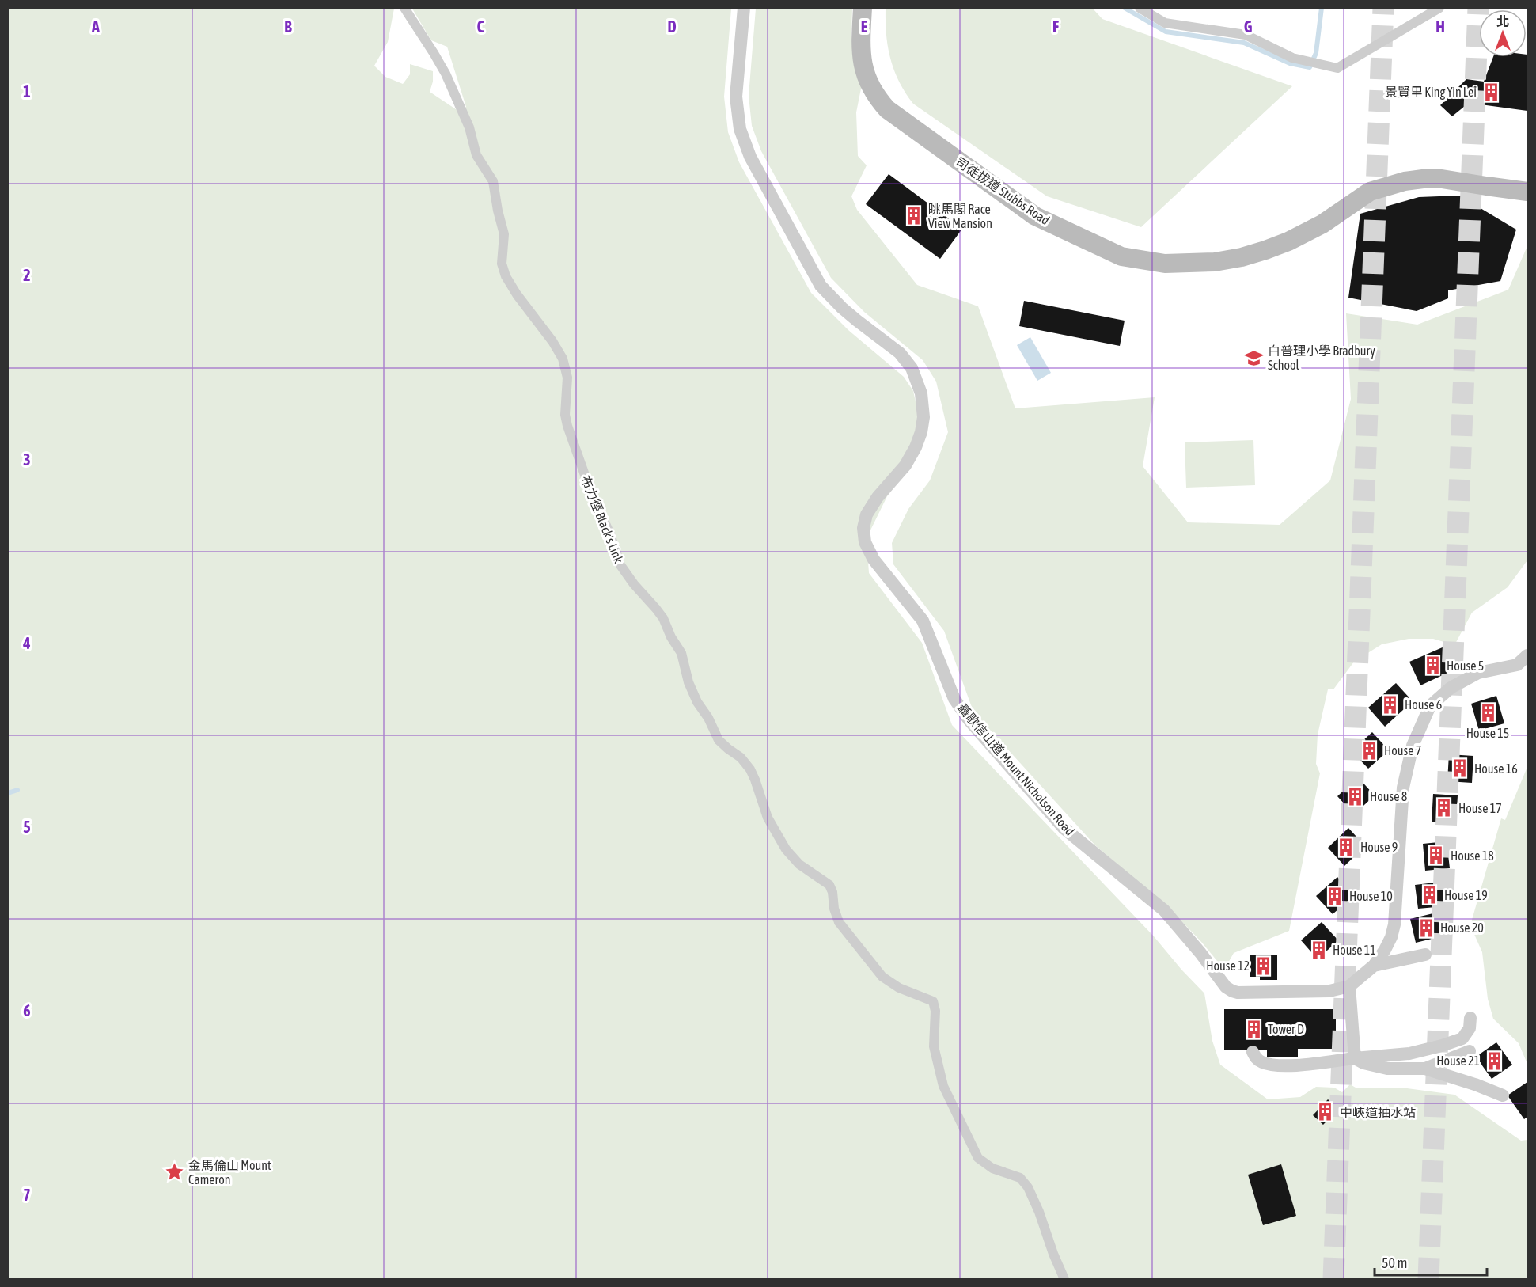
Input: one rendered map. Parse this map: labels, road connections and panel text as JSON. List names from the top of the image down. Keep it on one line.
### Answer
{"streets":{"main road":["司徒拔道 Stubbs Road"],"street":["布力徑 Black's Link","聶歌信山道 Mount Nicholson Road"]},"places":{"building":["景賢里 King Yin Lei","眺馬閣 Race View Mansion","House 5","House 6","House 15","House 7","House 16","House 8","House 17","House 9","House 18","House 19","House 10","House 20","House 11","House 12","Tower D","House 21","中峽道抽水站"],"school or university":["白普理小學 Bradbury School"],"place":["金馬倫山 Mount Cameron"]},"scale_bar":"50 m","north":"top","grid":{"columns":["A","B","C","D","E","F","G","H"],"rows":["1","2","3","4","5","6","7"]}}
